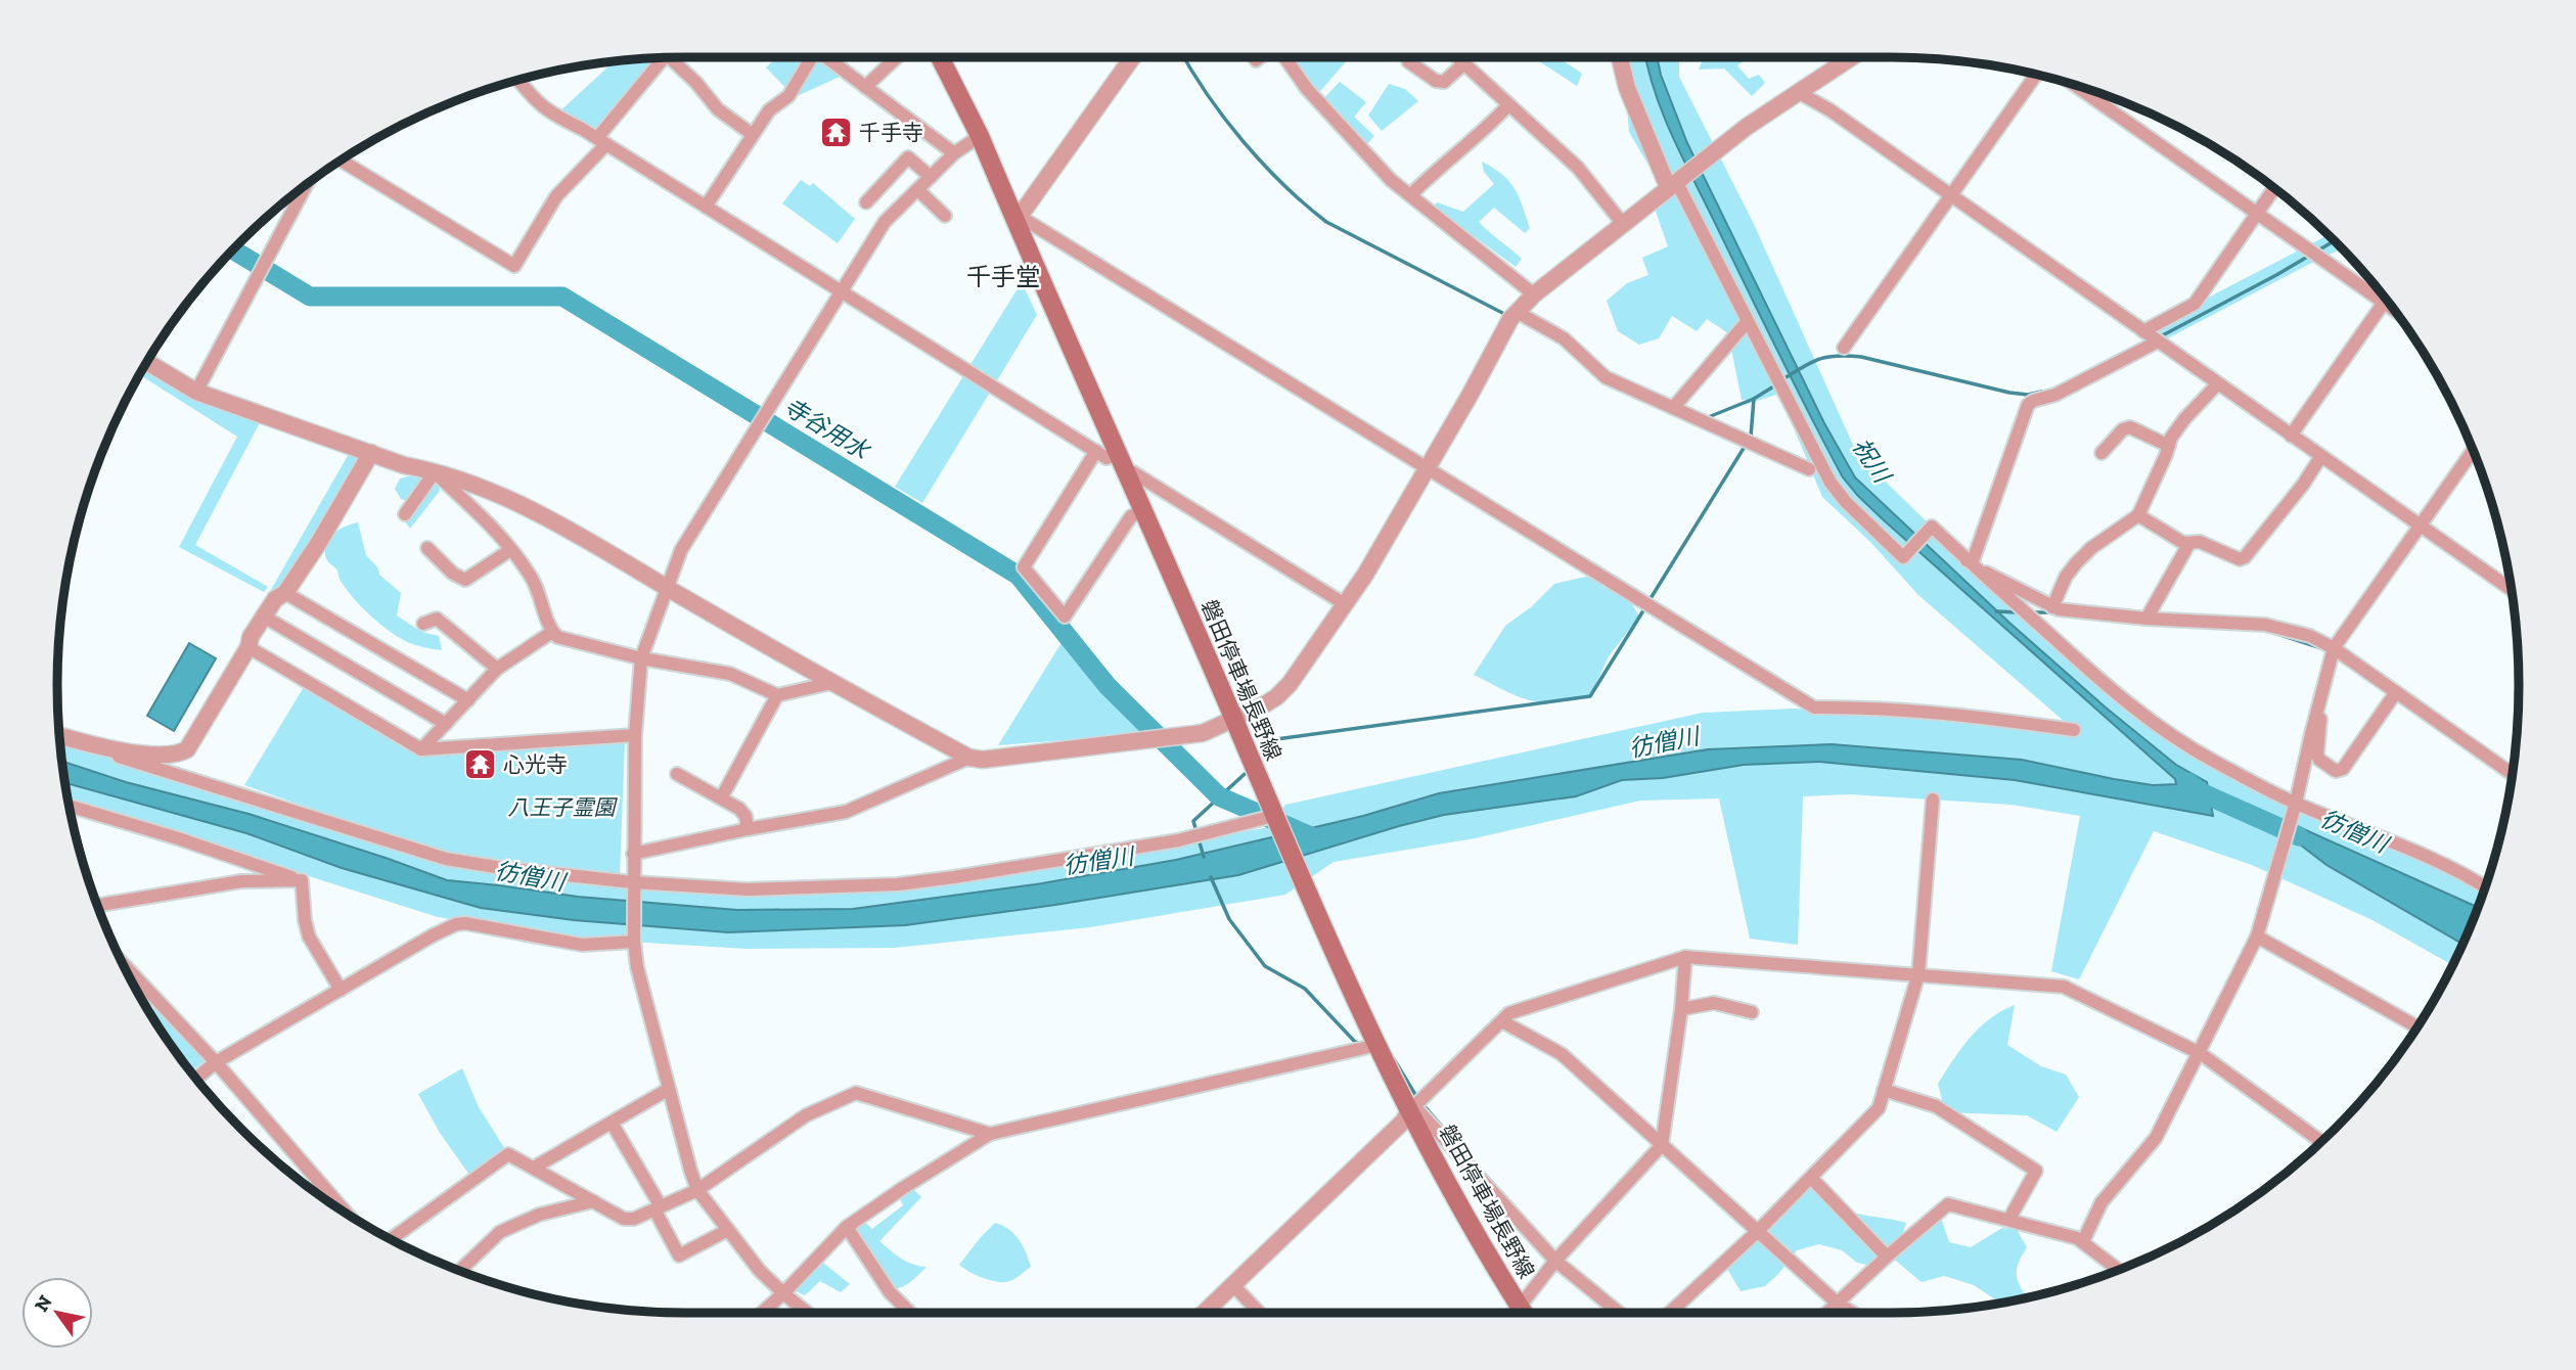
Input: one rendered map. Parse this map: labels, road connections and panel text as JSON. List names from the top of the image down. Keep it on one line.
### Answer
{"streets":{"main road":["磐田停車場長野線"]},"districts":["千手堂"],"water":["寺谷用水","祝川","彷僧川"],"parks":["八王子霊園"],"places":{"temple":["千手寺","心光寺"]},"north":"top left"}
